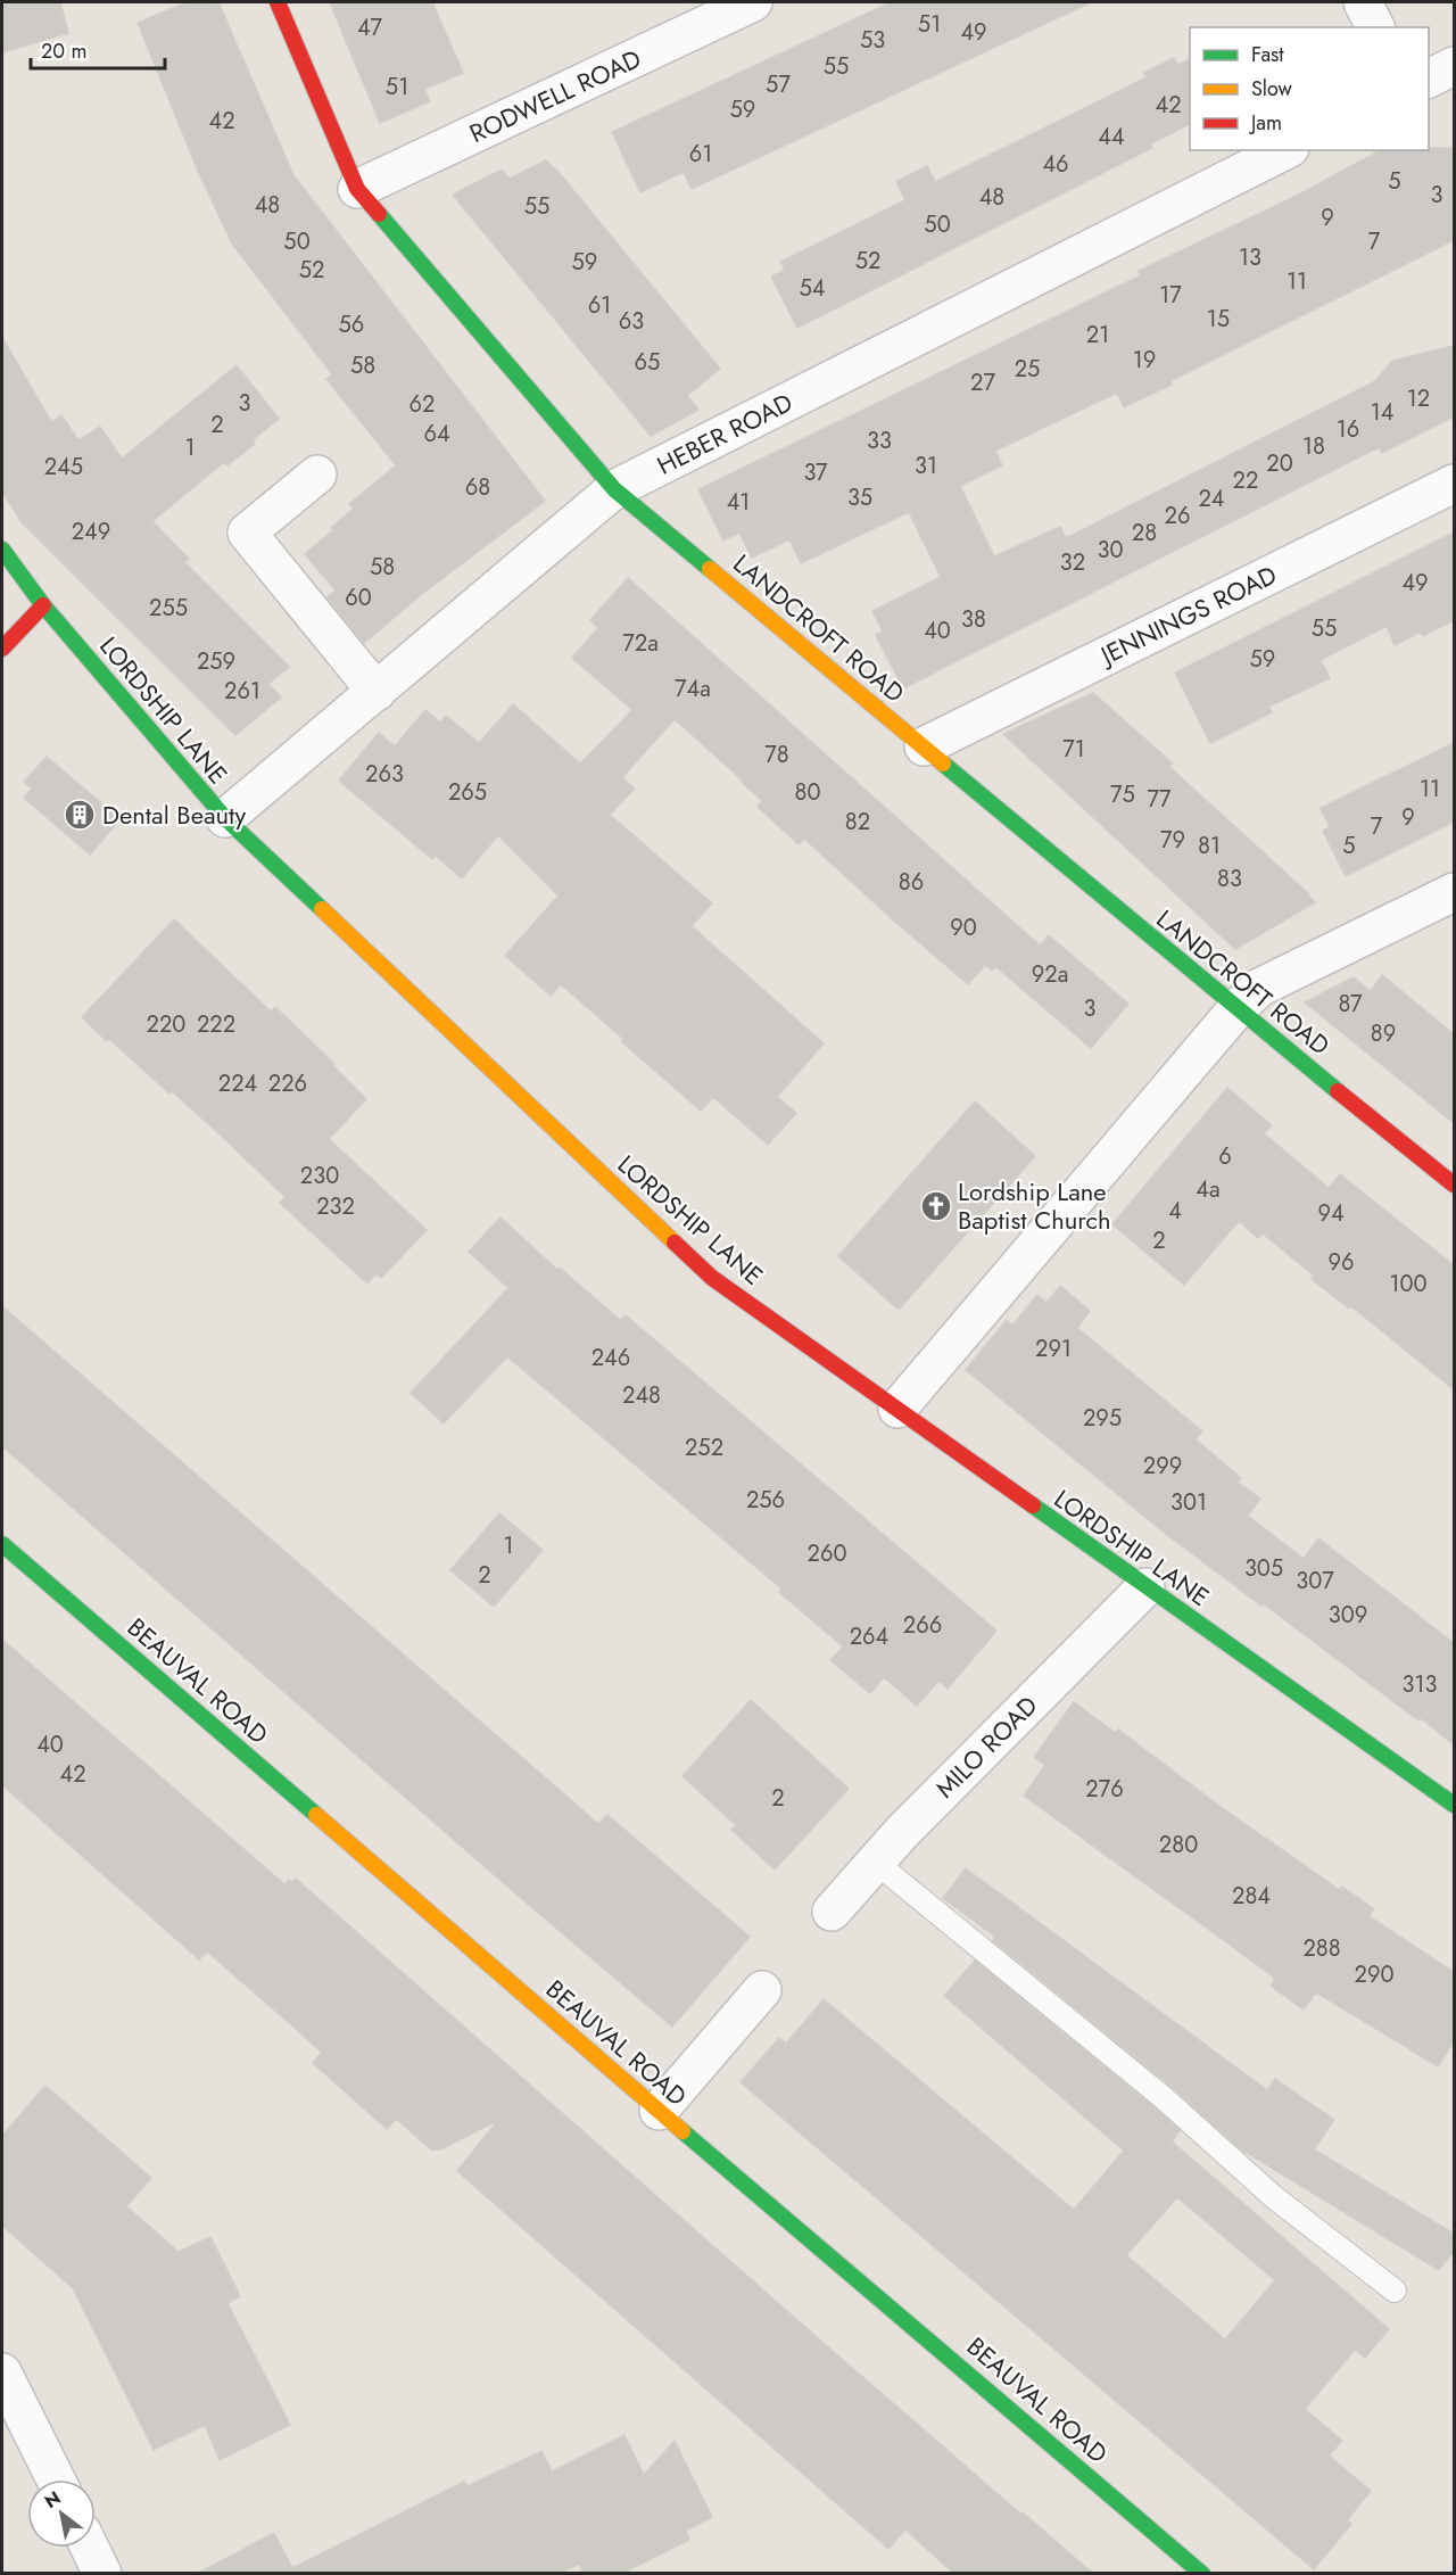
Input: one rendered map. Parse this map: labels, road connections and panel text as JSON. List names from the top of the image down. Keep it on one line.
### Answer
{"streets":{"street":["RODWELL ROAD","HEBER ROAD","JENNINGS ROAD","LANDCROFT ROAD","LORDSHIP LANE","BEAUVAL ROAD","MILO ROAD"]},"crossings":[["RODWELL ROAD","LANDCROFT ROAD"],["HEBER ROAD","LANDCROFT ROAD"],["HEBER ROAD","LORDSHIP LANE"],["JENNINGS ROAD","LANDCROFT ROAD"],["LORDSHIP LANE","MILO ROAD"]],"places":{"building":["Dental Beauty"],"church":["Lordship Lane Baptist Church"]},"house_numbers":["51","47","49","53","55","57","51","42","59","42","44","61","46","5","3","48","48","55","9","50","50","7","13","52","59","52","11","54","17","61","15","63","56","21","19","65","58","25","27","12","3","62","14","2","16","64","33","18","1","20","31","245","37","22","68","35","24","41","26","249","28","30","32","58","49","60","255","38","55","40","72a","59","259","74a","261","71","78","263","11","265","80","75","77","9","82","7","79","81","5","83","86","90","92a","87","3","220","222","89","224","226","6","230","4a","232","4","94","2","96","100","291","246","248","295","252","299","256","301","1","260","305","2","307","309","266","264","313","40","42","276","2","280","284","288","290"],"legend":["Fast","Slow","Jam"],"scale_bar":"20 m","north":"top left"}
